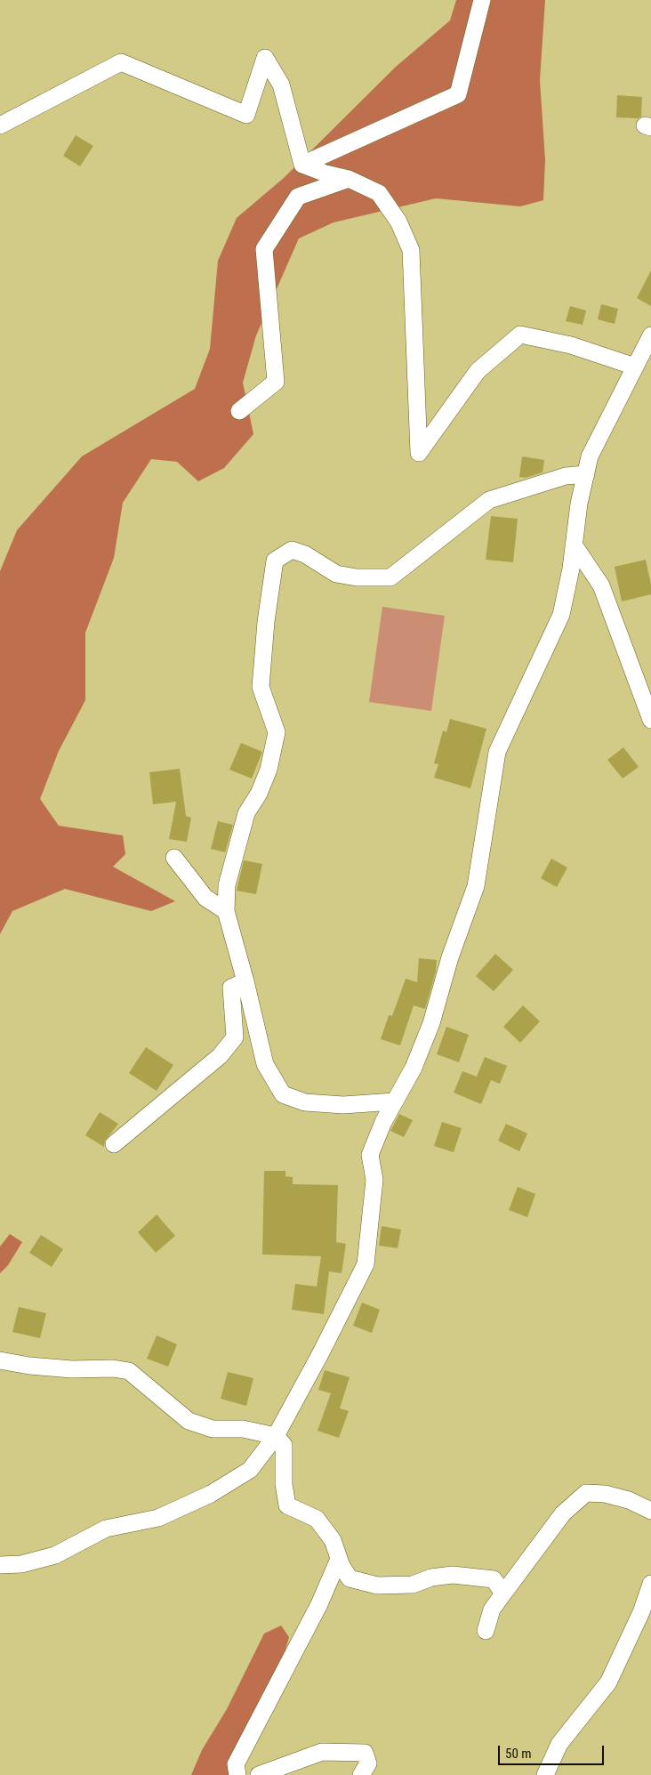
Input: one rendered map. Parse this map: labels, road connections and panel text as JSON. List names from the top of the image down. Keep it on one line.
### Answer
{"scale_bar":"50 m"}
